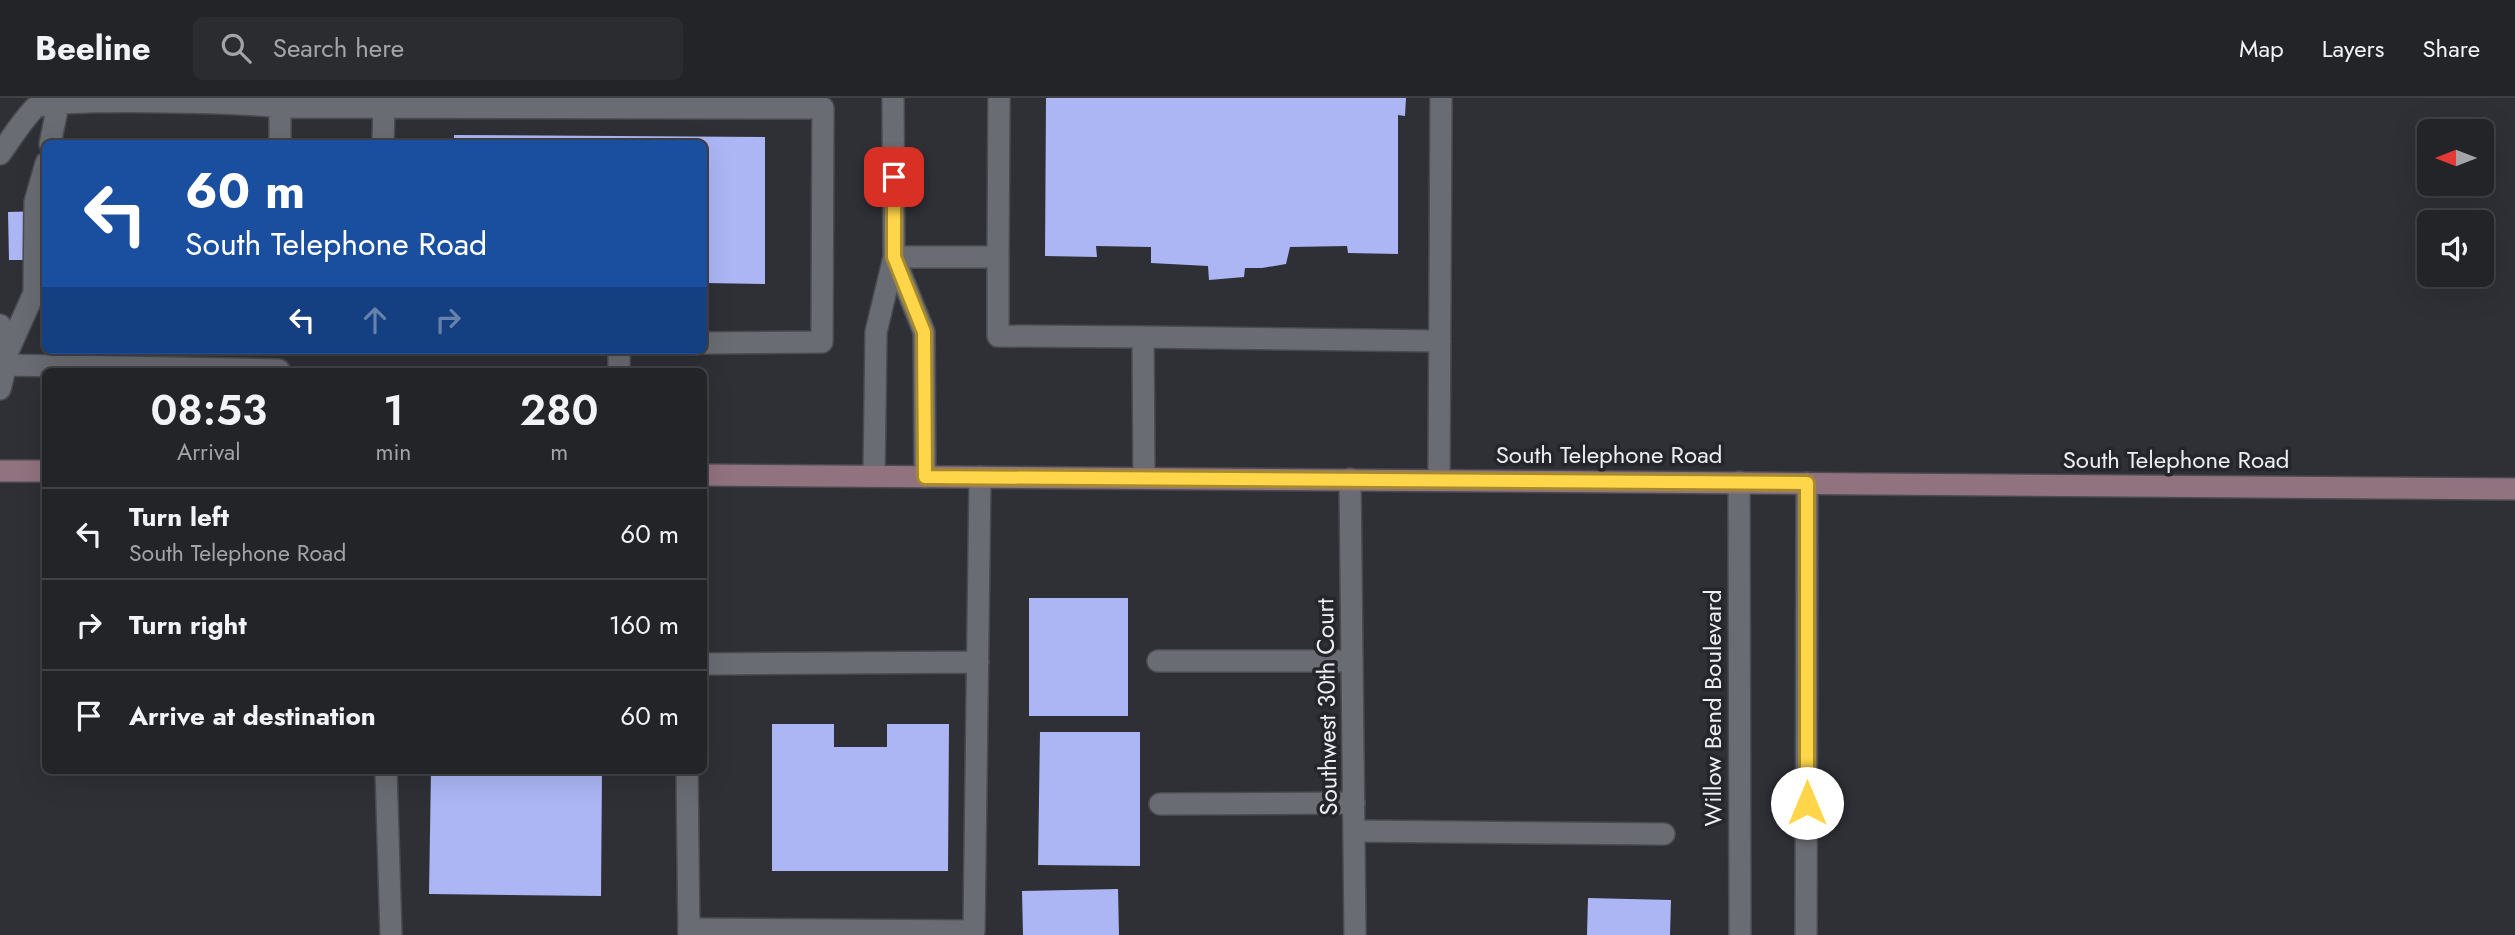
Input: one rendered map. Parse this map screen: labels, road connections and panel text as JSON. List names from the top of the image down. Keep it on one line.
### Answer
{"streets":{"main road":["South Telephone Road"],"street":["Southwest 30th Court","Willow Bend Boulevard"]},"crossings":[["South Telephone Road","Southwest 30th Court"],["South Telephone Road","Willow Bend Boulevard"]],"north":"left","page":{"header":"Beeline","search":"Search here","nav":["Map","Layers","Share"],"turn":["60 m","South Telephone Road"],"eta":["08:53","Arrival","1","min","280","m"],"list":[{"name":"Turn left","note":"South Telephone Road","value":"60 m"},{"name":"Turn right","value":"160 m"},{"name":"Arrive at destination","value":"60 m"}]}}
